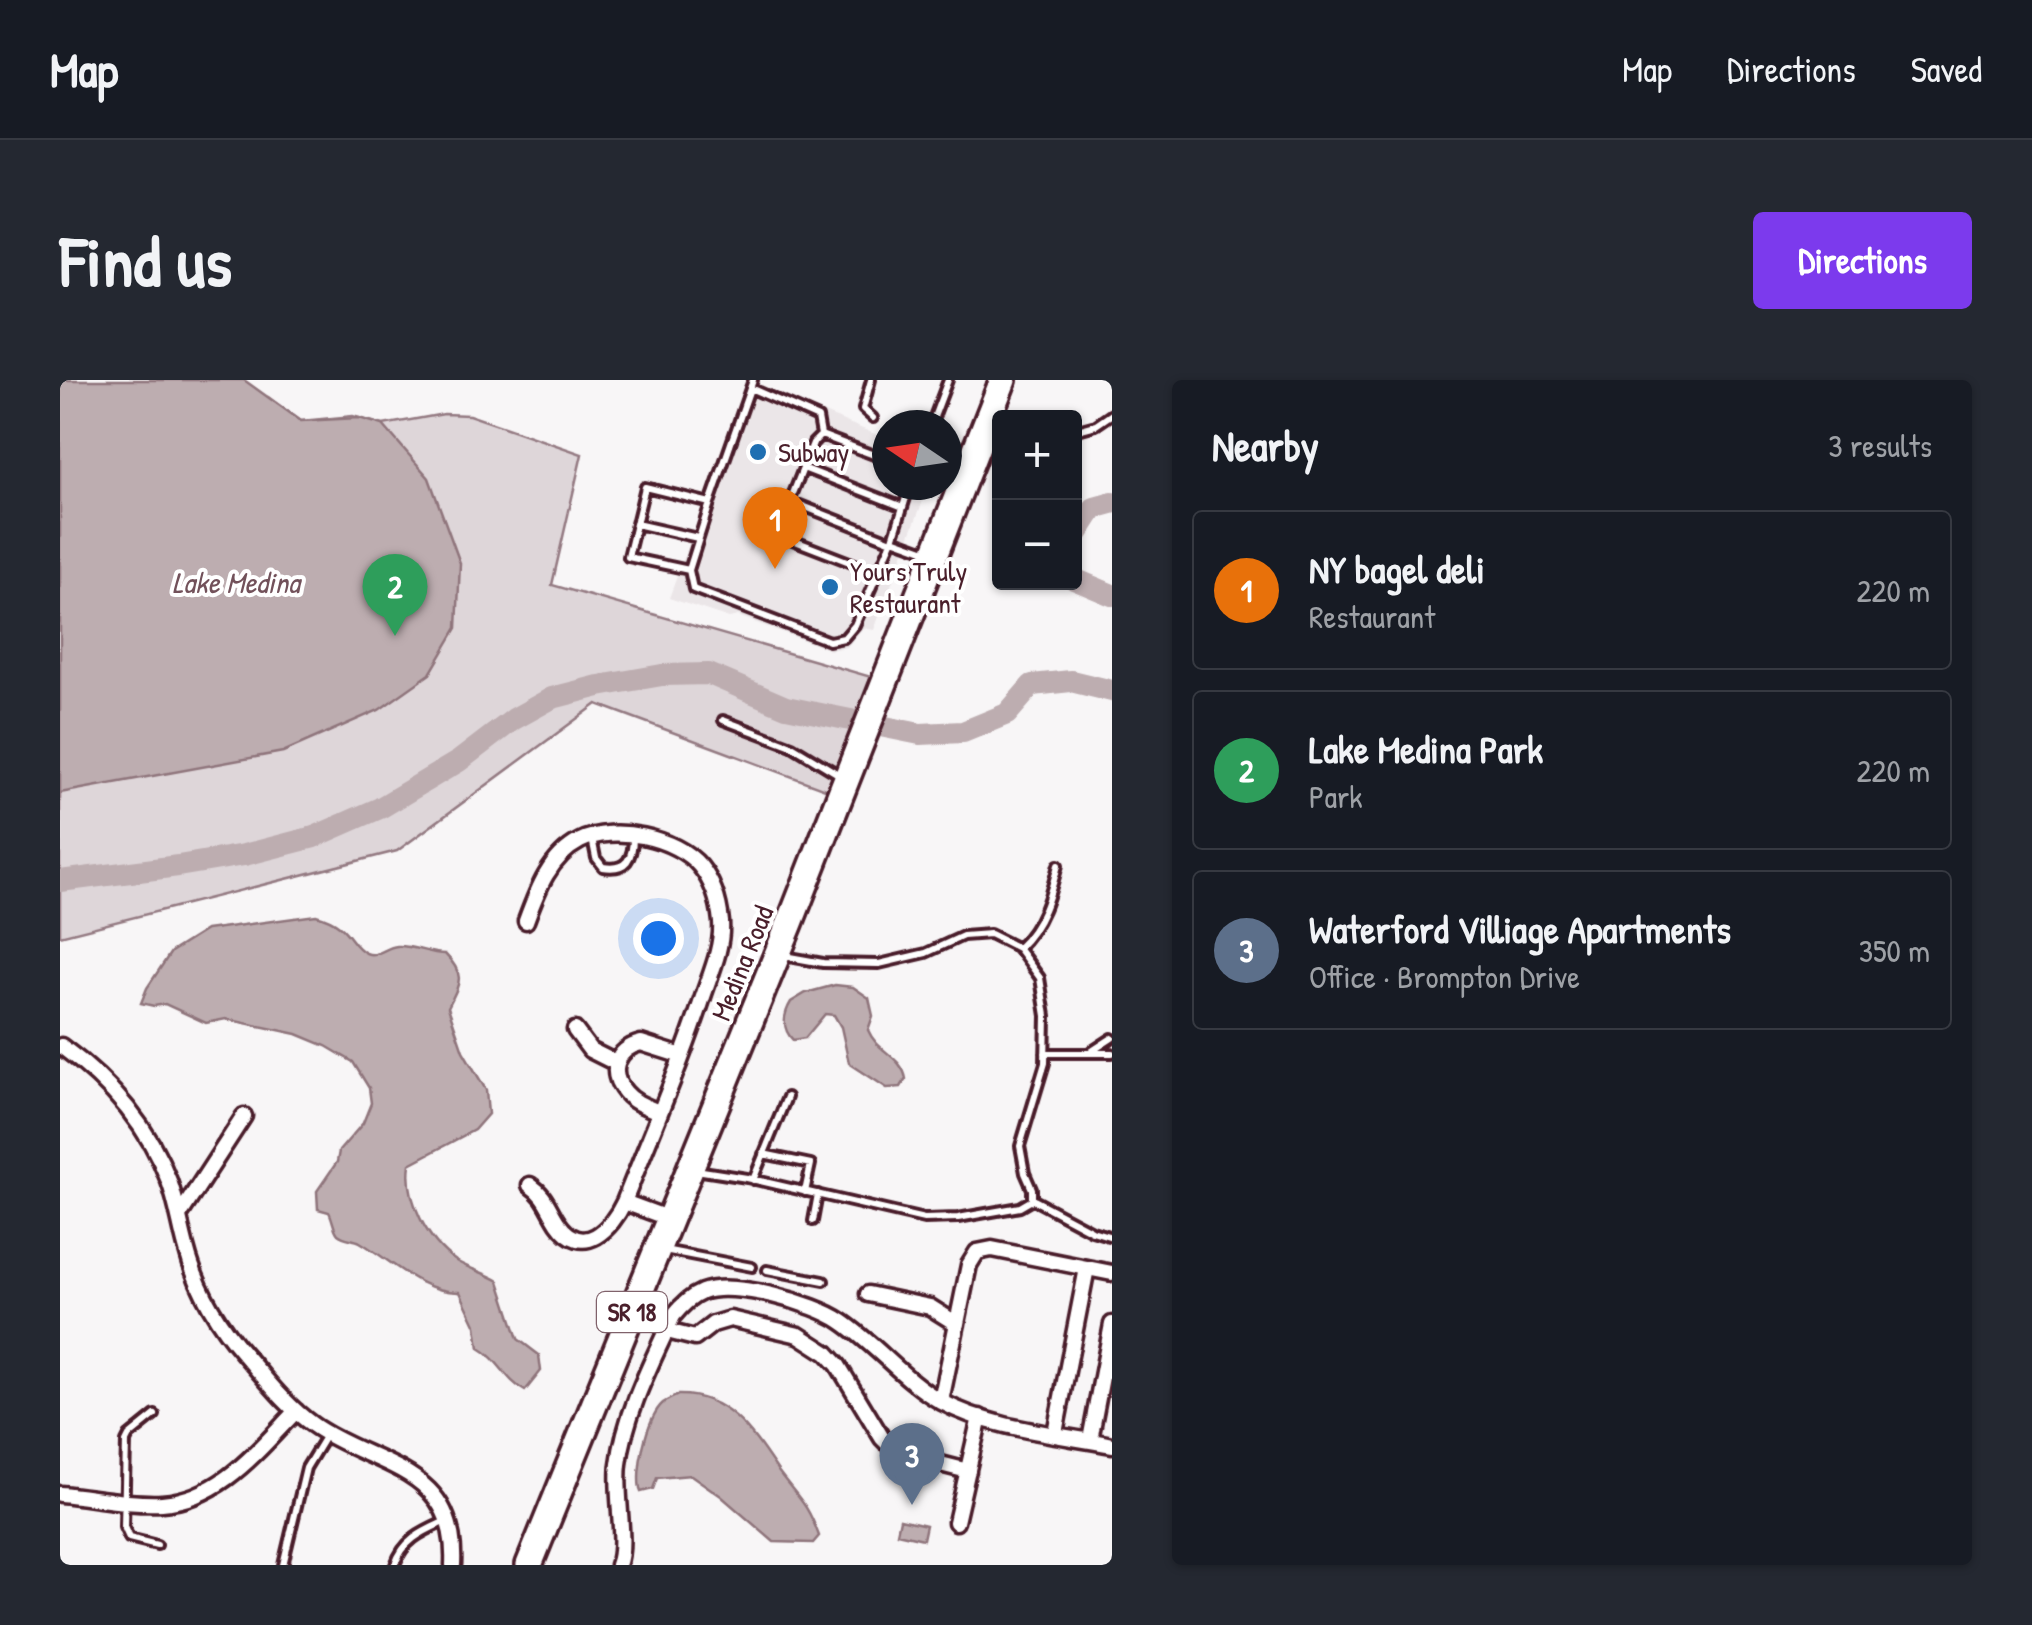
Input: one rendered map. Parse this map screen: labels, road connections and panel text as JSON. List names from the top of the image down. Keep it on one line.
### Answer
{"streets":{"highway":["Medina Road","SR 18"]},"water":["Lake Medina"],"places":["Subway","Yours Truly Restaurant"],"north":"left","page":{"header":"Map","nav":["Map","Directions","Saved"],"buttons":"Directions","title":"Find us","heading":["Nearby","3 results"],"map_buttons":["+","−"],"pins":["1","2","3"],"list":[{"mark":"1","name":"NY bagel deli","note":"Restaurant","value":"220 m"},{"mark":"2","name":"Lake Medina Park","note":"Park","value":"220 m"},{"mark":"3","name":"Waterford Villiage Apartments","note":"Office · Brompton Drive","value":"350 m"}]}}
